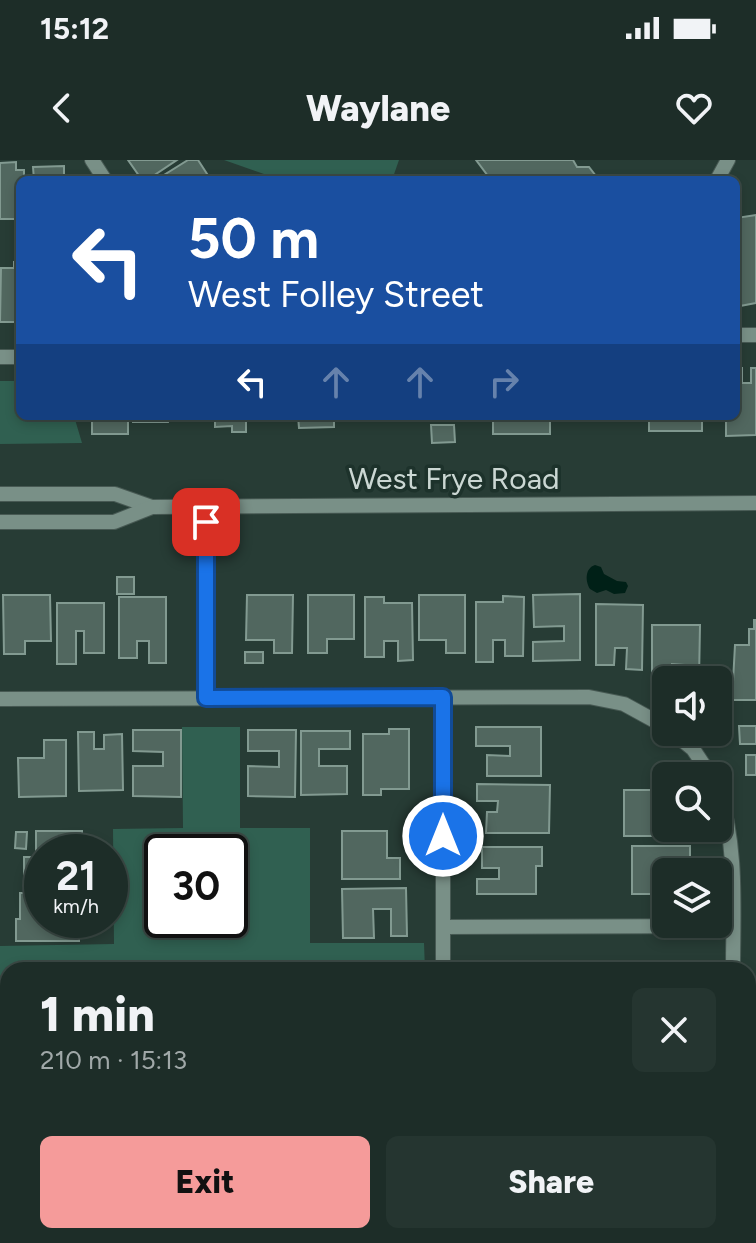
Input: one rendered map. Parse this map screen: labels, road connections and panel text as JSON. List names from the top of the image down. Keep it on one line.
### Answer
{"streets":{"street":["West Frye Road"]},"page":{"status":"15:12","header":"Waylane","turn":["50 m","West Folley Street"],"speed":"21 km/h","limit":"30","heading":["1 min","210 m · 15:13"],"buttons":["Exit","Share"]}}
